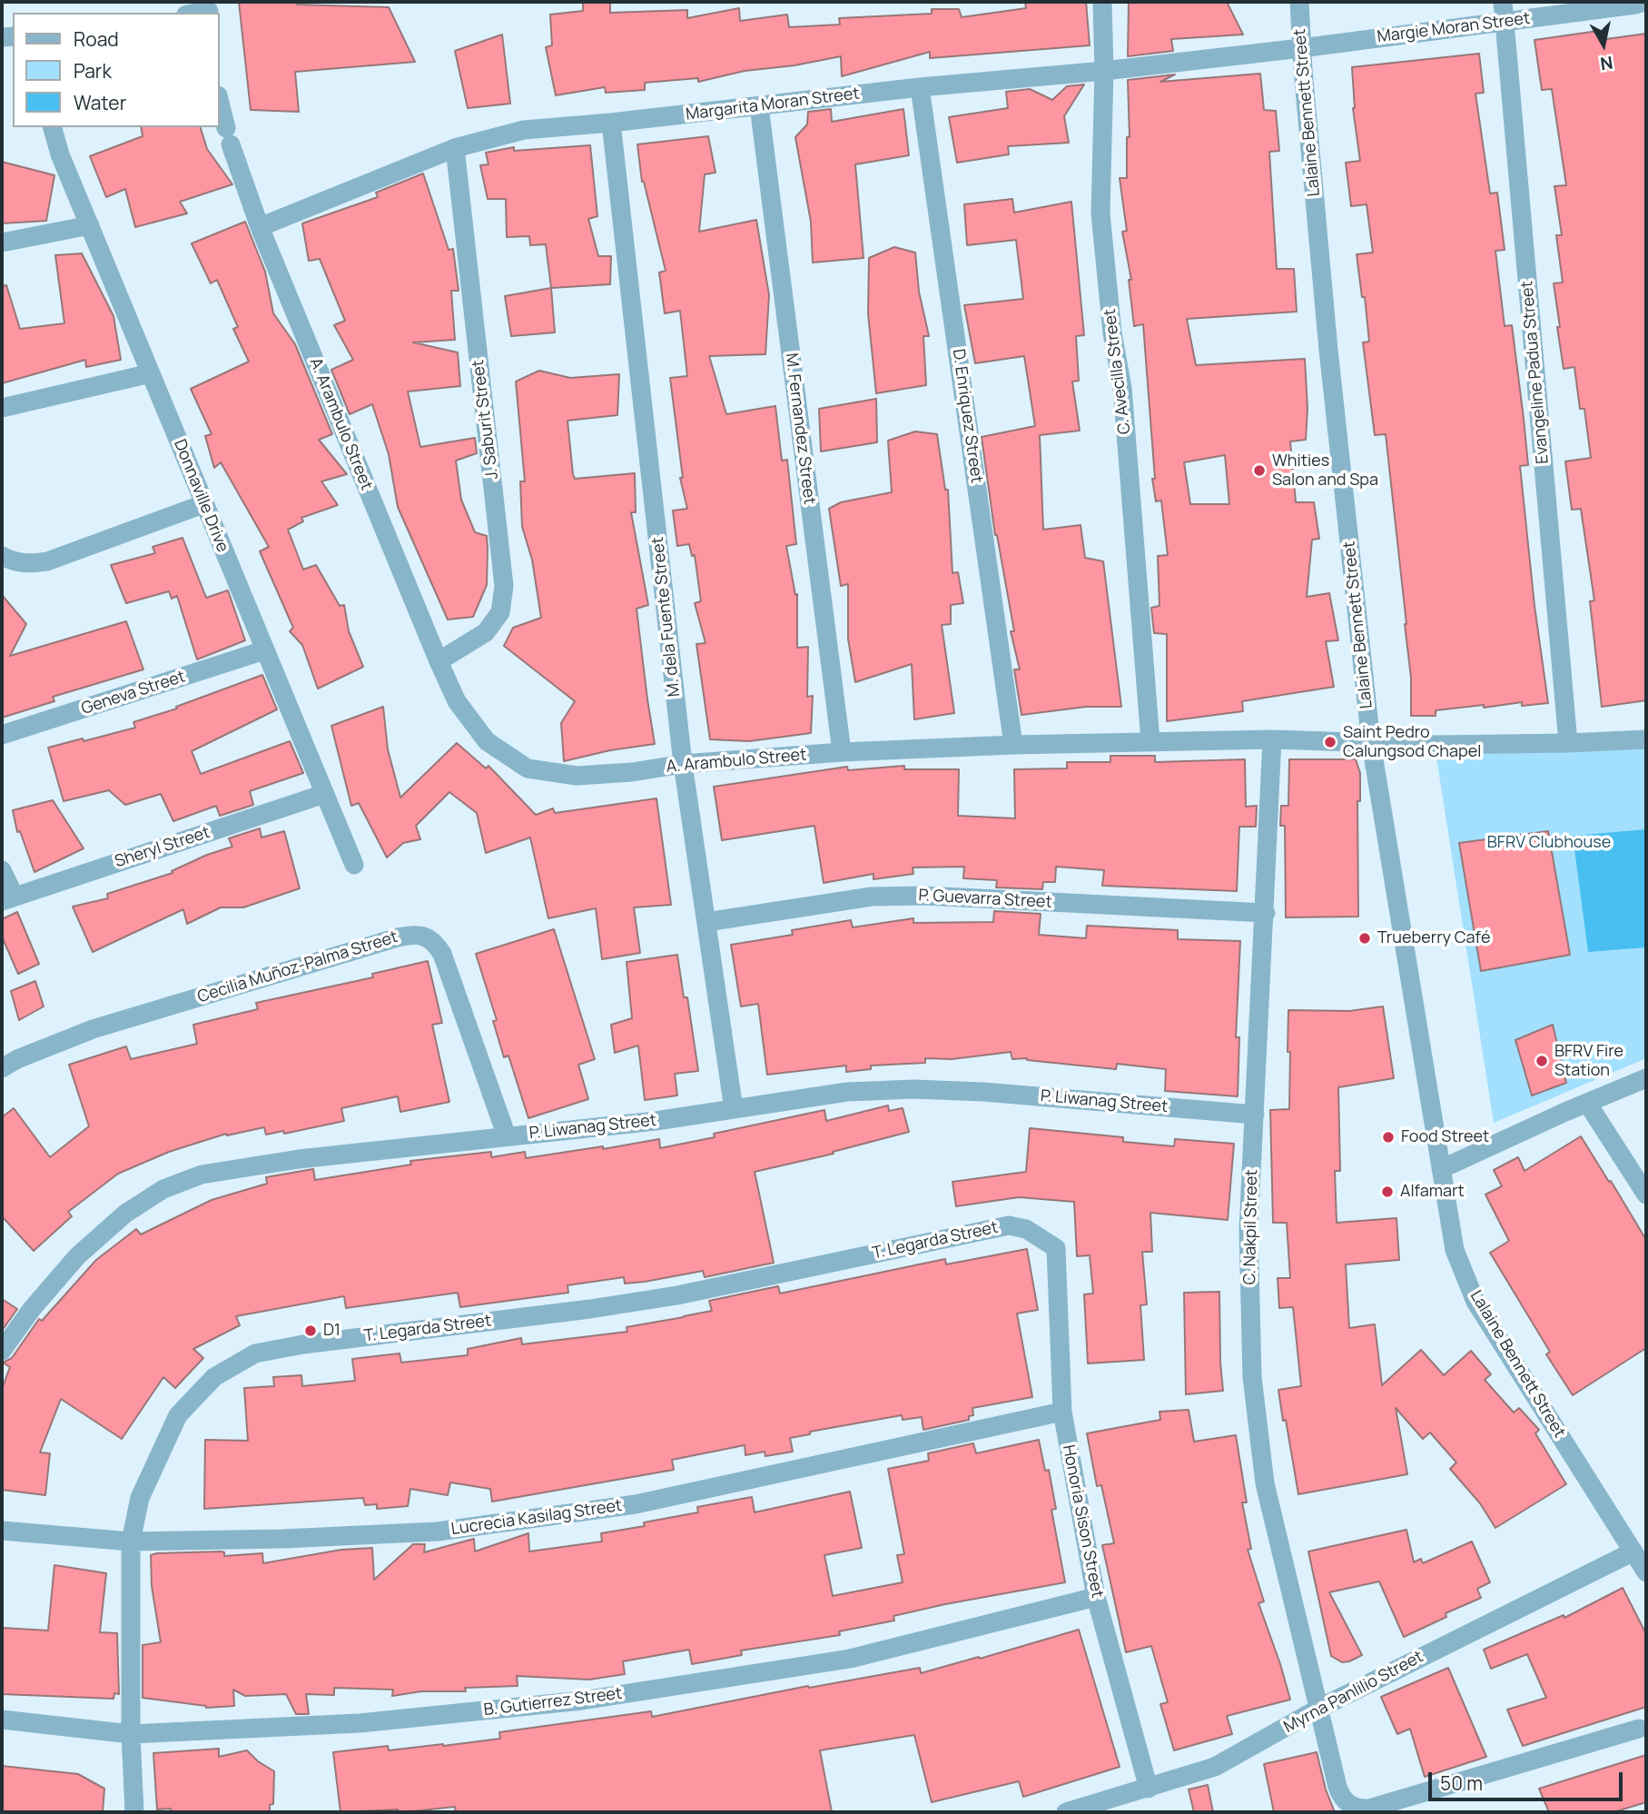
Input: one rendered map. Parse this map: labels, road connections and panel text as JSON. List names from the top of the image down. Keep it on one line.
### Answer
{"streets":{"street":["Margie Moran Street","Margarita Moran Street","Lalaine Bennett Street","C. Avecilla Street","Evangeline Padua Street","D. Enriquez Street","J. Saburit Street","A. Arambulo Street","M. Fernandez Street","Donnaville Drive","M. dela Fuente Street","Geneva Street","Sheryl Street","P. Guevarra Street","Cecilia Muñoz-Palma Street","P. Liwanag Street","C. Nakpil Street","T. Legarda Street","Lucrecia Kasilag Street","Honoria Sison Street","Myrna Panlilio Street","B. Gutierrez Street"]},"crossings":[["Margie Moran Street","Margarita Moran Street"],["Margie Moran Street","Lalaine Bennett Street"],["Margie Moran Street","Evangeline Padua Street"],["Margarita Moran Street","Lalaine Bennett Street"],["Margarita Moran Street","C. Avecilla Street"],["Margarita Moran Street","D. Enriquez Street"],["Margarita Moran Street","J. Saburit Street"],["Margarita Moran Street","A. Arambulo Street"],["Margarita Moran Street","M. Fernandez Street"],["Margarita Moran Street","M. dela Fuente Street"],["Lalaine Bennett Street","A. Arambulo Street"],["Lalaine Bennett Street","Myrna Panlilio Street"],["C. Avecilla Street","A. Arambulo Street"],["Evangeline Padua Street","A. Arambulo Street"],["D. Enriquez Street","A. Arambulo Street"],["J. Saburit Street","A. Arambulo Street"],["A. Arambulo Street","M. Fernandez Street"],["A. Arambulo Street","M. dela Fuente Street"],["A. Arambulo Street","C. Nakpil Street"],["Donnaville Drive","Geneva Street"],["Donnaville Drive","Sheryl Street"],["M. dela Fuente Street","P. Guevarra Street"],["M. dela Fuente Street","P. Liwanag Street"],["P. Guevarra Street","C. Nakpil Street"],["Cecilia Muñoz-Palma Street","P. Liwanag Street"],["P. Liwanag Street","C. Nakpil Street"],["C. Nakpil Street","Myrna Panlilio Street"],["T. Legarda Street","Lucrecia Kasilag Street"],["T. Legarda Street","Honoria Sison Street"],["T. Legarda Street","B. Gutierrez Street"],["Lucrecia Kasilag Street","Honoria Sison Street"],["Honoria Sison Street","Myrna Panlilio Street"],["Honoria Sison Street","B. Gutierrez Street"]],"parks":["BFRV Clubhouse"],"places":["Whities Salon and Spa","Saint Pedro Calungsod Chapel","Trueberry Café","BFRV Fire Station","Food Street","Alfamart","D1"],"legend":["Road","Park","Water"],"scale_bar":"50 m","north":"bottom"}
